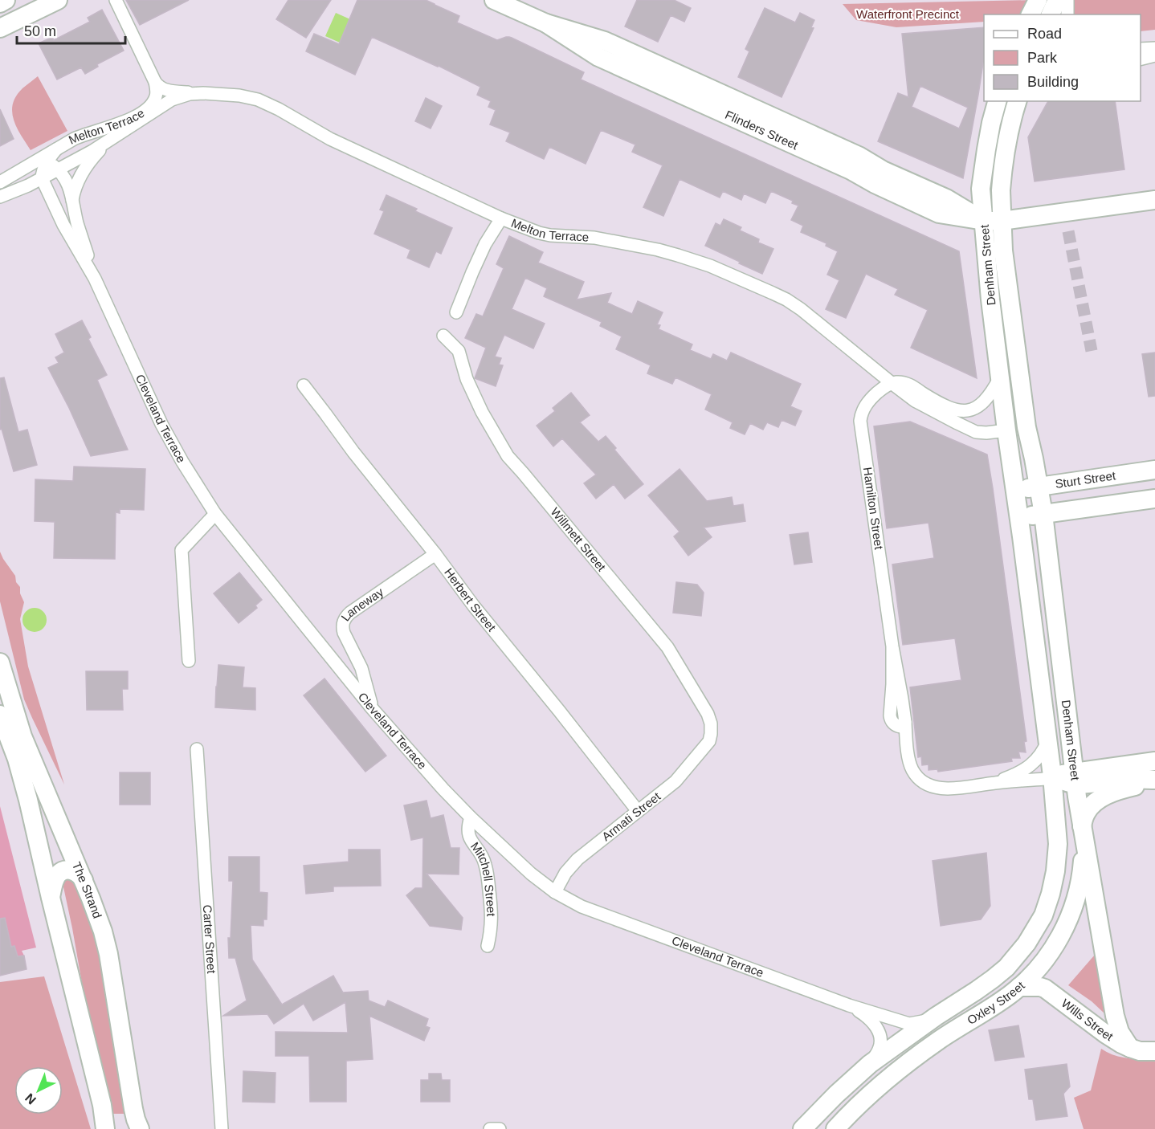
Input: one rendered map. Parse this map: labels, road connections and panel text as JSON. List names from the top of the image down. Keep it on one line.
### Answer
{"streets":{"main road":["Flinders Street","Denham Street","Sturt Street","The Strand","Oxley Street","Wills Street"],"street":["Melton Terrace","Cleveland Terrace","Hamilton Street","Willmett Street","Herbert Street","Laneway","Armati Street","Mitchell Street","Carter Street"]},"crossings":[["Melton Terrace","Denham Street"],["Melton Terrace","Cleveland Terrace"],["Melton Terrace","Hamilton Street"],["Flinders Street","Denham Street"],["Denham Street","Sturt Street"],["Denham Street","Oxley Street"],["Denham Street","Wills Street"],["Cleveland Terrace","Laneway"],["Cleveland Terrace","Armati Street"],["Cleveland Terrace","Mitchell Street"],["Cleveland Terrace","Oxley Street"],["Willmett Street","Armati Street"],["Herbert Street","Laneway"],["Herbert Street","Armati Street"],["Oxley Street","Wills Street"]],"parks":["Waterfront Precinct"],"legend":["Road","Park","Building"],"scale_bar":"50 m","north":"bottom left"}
